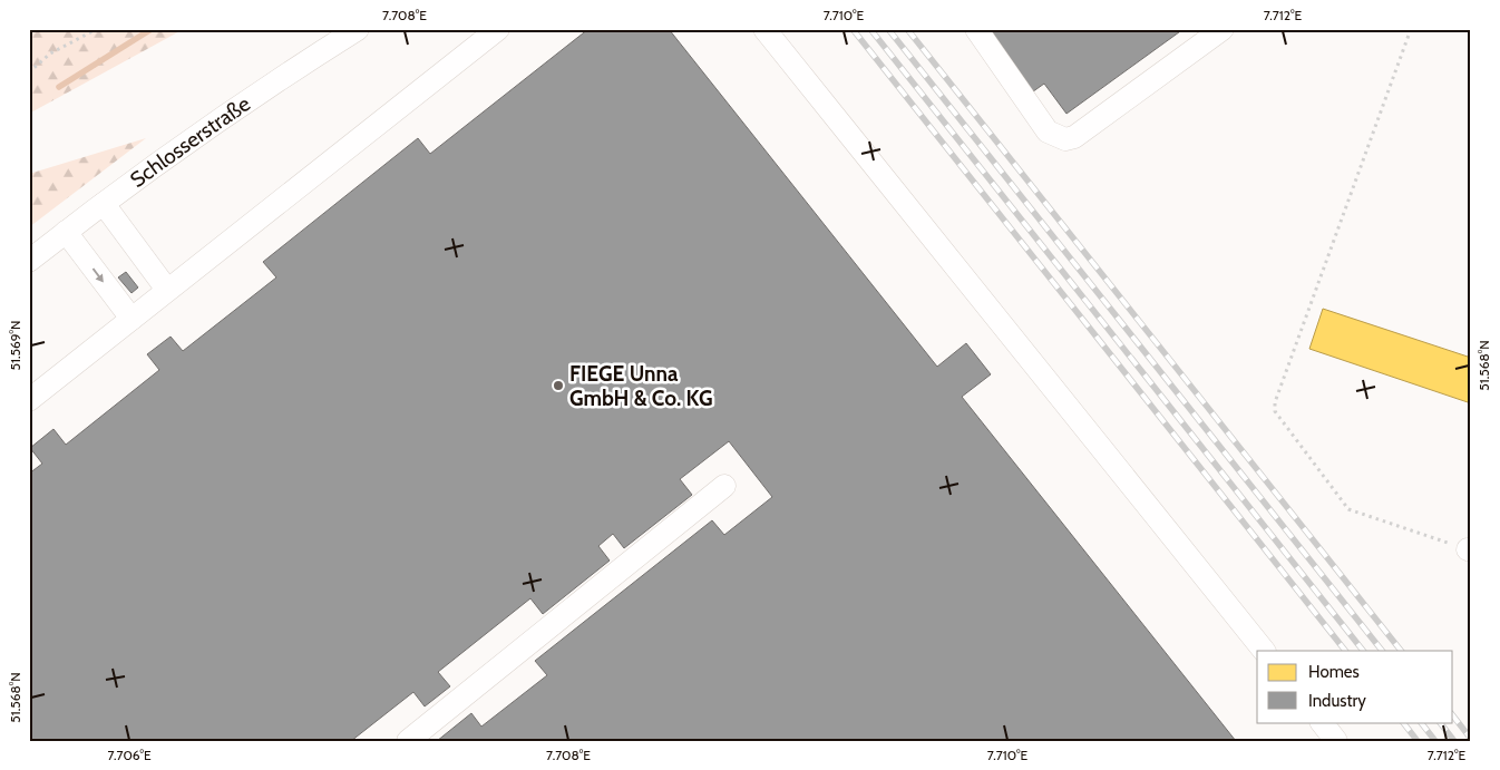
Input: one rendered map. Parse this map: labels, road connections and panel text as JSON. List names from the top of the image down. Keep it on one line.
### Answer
{"streets":{"street":["Schlosserstraße"]},"places":["FIEGE Unna GmbH & Co. KG"],"legend":["Homes","Industry"],"coordinates":["7.708°E","7.710°E","7.712°E","51.569°N","51.568°N","7.706°E"]}
